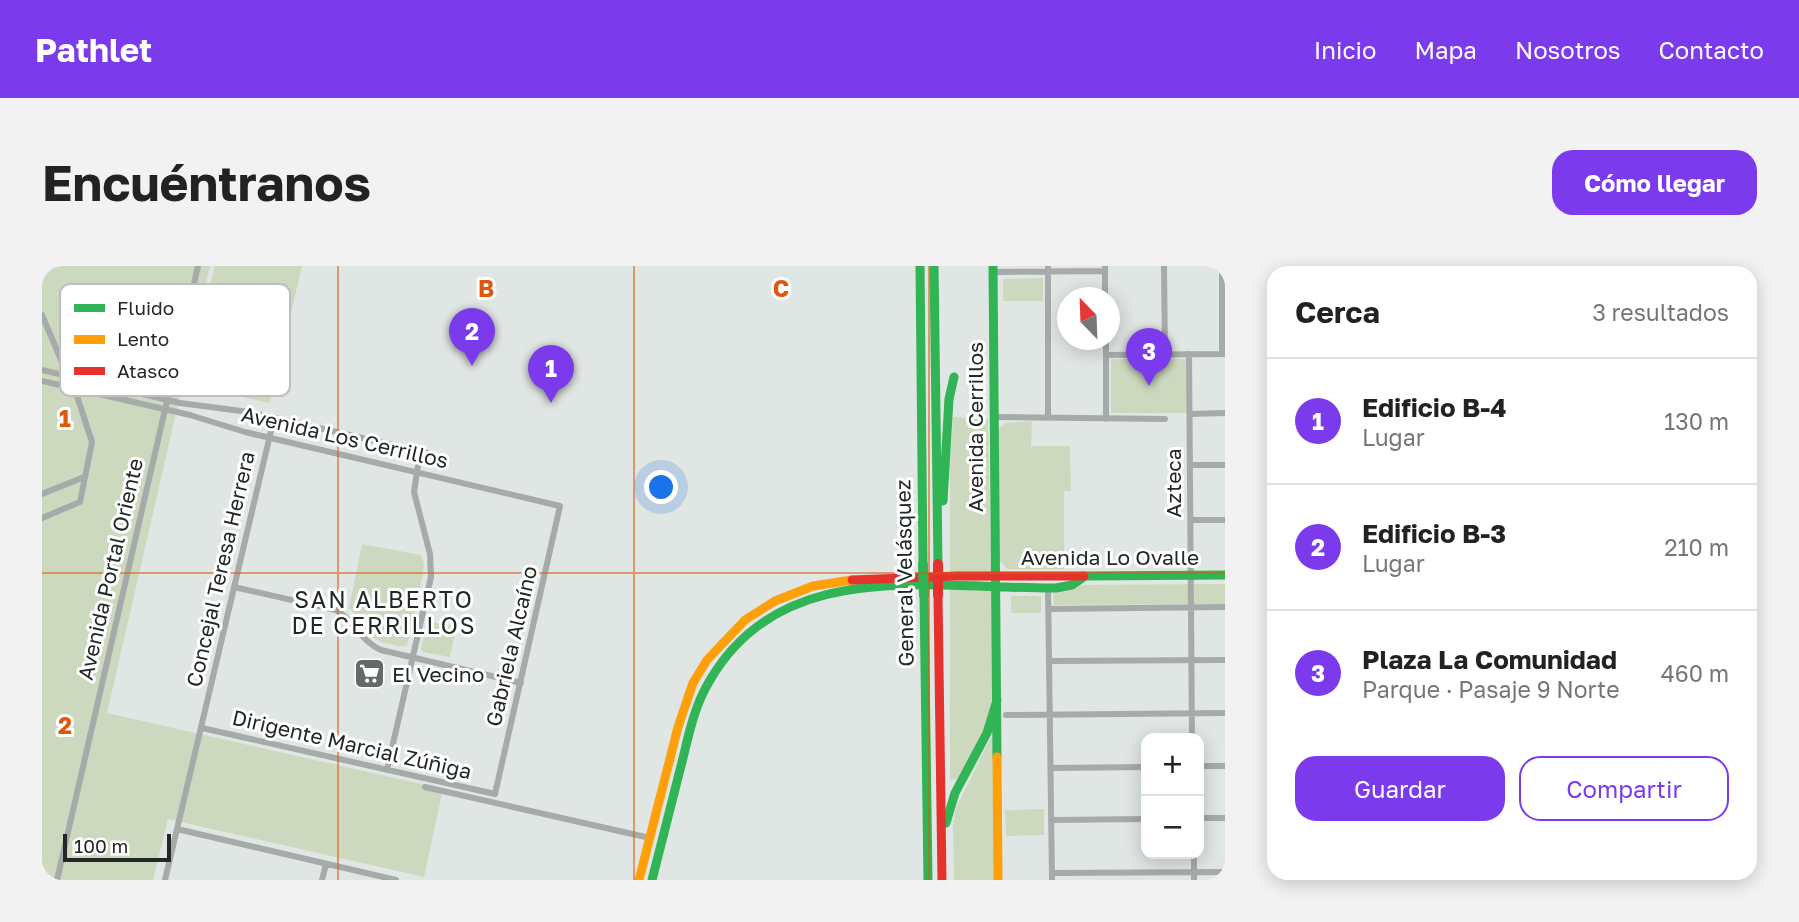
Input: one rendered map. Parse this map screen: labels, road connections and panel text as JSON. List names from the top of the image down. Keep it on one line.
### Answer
{"streets":{"main road":["Avenida Cerrillos","Avenida Lo Ovalle","General Velásquez"],"street":["Avenida Los Cerrillos","Azteca","Avenida Portal Oriente","Concejal Teresa Herrera","Gabriela Alcaíno","Dirigente Marcial Zúñiga"]},"crossings":[["Avenida Cerrillos","Avenida Lo Ovalle"],["Avenida Los Cerrillos","Avenida Portal Oriente"],["Avenida Los Cerrillos","Concejal Teresa Herrera"],["Avenida Los Cerrillos","Gabriela Alcaíno"],["Azteca","Avenida Lo Ovalle"],["Concejal Teresa Herrera","Dirigente Marcial Zúñiga"],["Gabriela Alcaíno","Dirigente Marcial Zúñiga"]],"districts":["SAN ALBERTO DE CERRILLOS"],"places":{"supermarket":["El Vecino"]},"legend":["Fluido","Lento","Atasco"],"scale_bar":"100 m","north":"top left","page":{"header":"Pathlet","nav":["Inicio","Mapa","Nosotros","Contacto"],"buttons":["Cómo llegar",["Guardar","Compartir"]],"title":"Encuéntranos","heading":["Cerca","3 resultados"],"pins":["2","3","1"],"list":[{"mark":"1","name":"Edificio B-4","note":"Lugar","value":"130 m"},{"mark":"2","name":"Edificio B-3","note":"Lugar","value":"210 m"},{"mark":"3","name":"Plaza La Comunidad","note":"Parque · Pasaje 9 Norte","value":"460 m"}],"map_buttons":["+","−"],"scale":"100 m"},"grid":{"columns":["B","C"],"rows":["1","2"]}}
